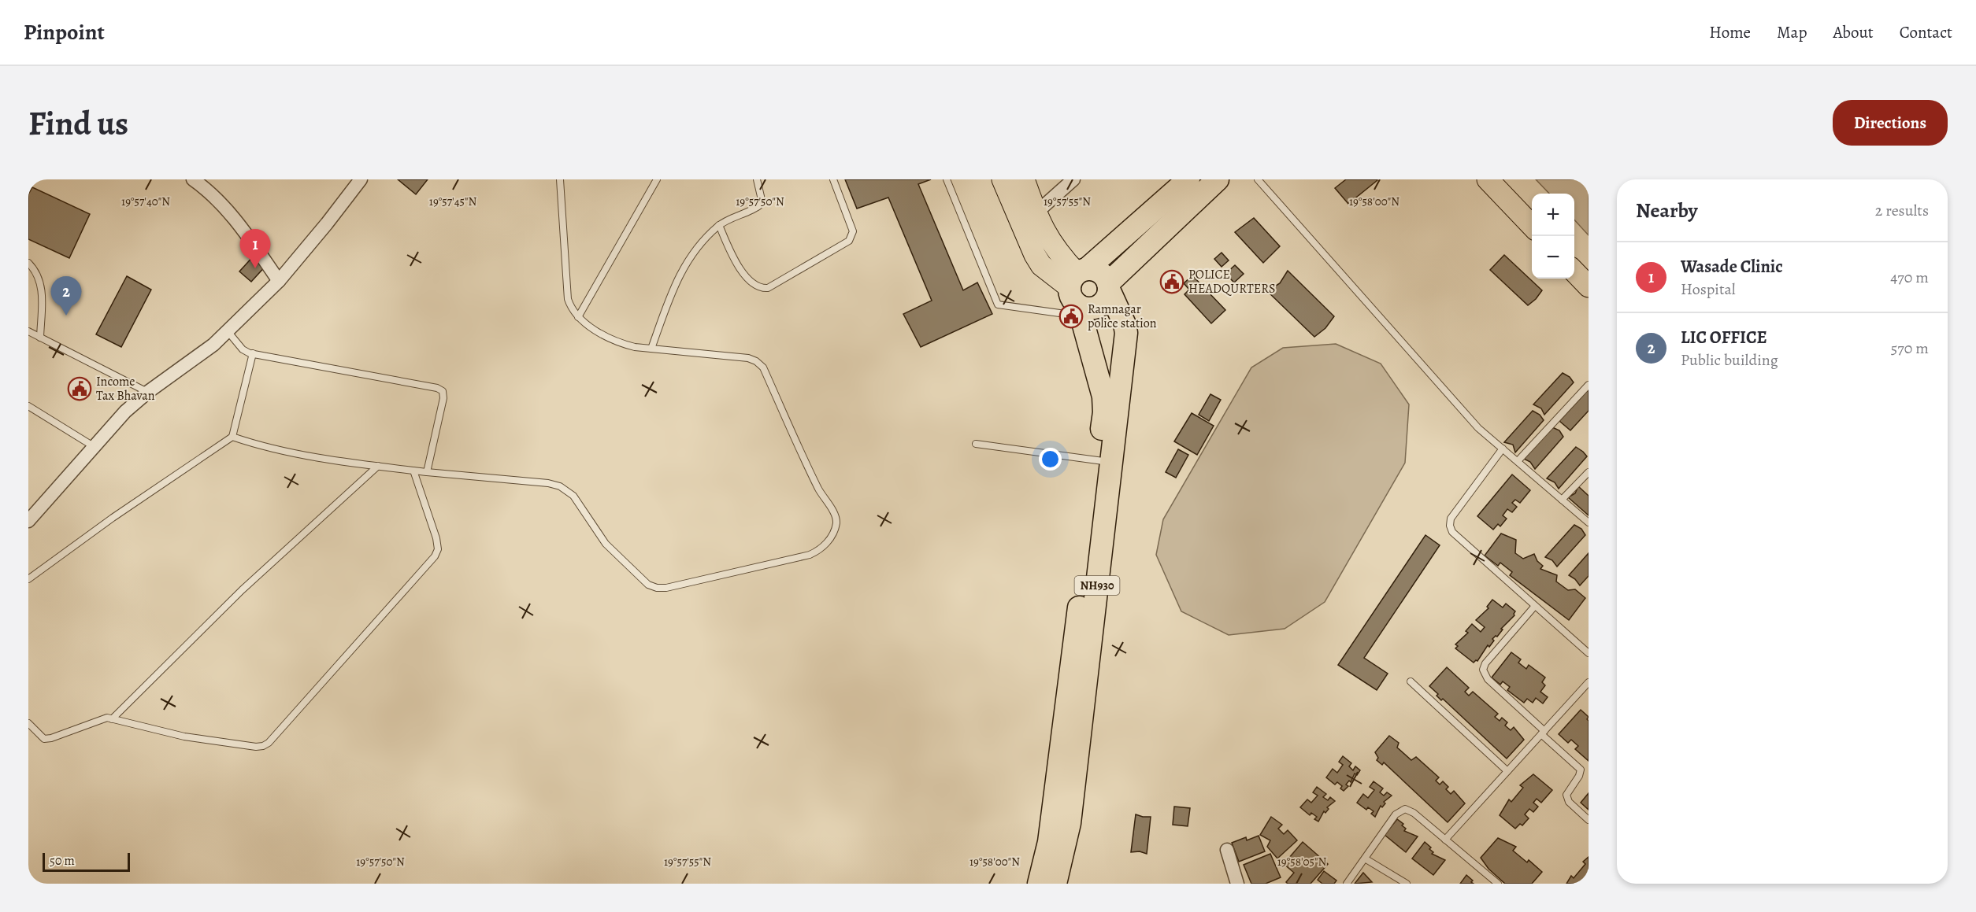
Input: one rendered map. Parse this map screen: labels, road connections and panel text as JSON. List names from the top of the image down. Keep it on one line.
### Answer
{"streets":{"highway":["NH930"]},"places":{"public building":["POLICE HEADQURTERS","Ramnagar police station","Income Tax Bhavan"]},"scale_bar":"50 m","page":{"header":"Pinpoint","nav":["Home","Map","About","Contact"],"buttons":"Directions","title":"Find us","heading":["Nearby","2 results"],"map_buttons":["+","−"],"pins":["1","2"],"list":[{"mark":"1","name":"Wasade Clinic","note":"Hospital","value":"470 m"},{"mark":"2","name":"LIC OFFICE","note":"Public building","value":"570 m"}],"scale":"50 m"},"coordinates":["19°57'40\"N","19°57'45\"N","19°57'50\"N","19°57'55\"N","19°58'00\"N","19°58'05\"N"]}
